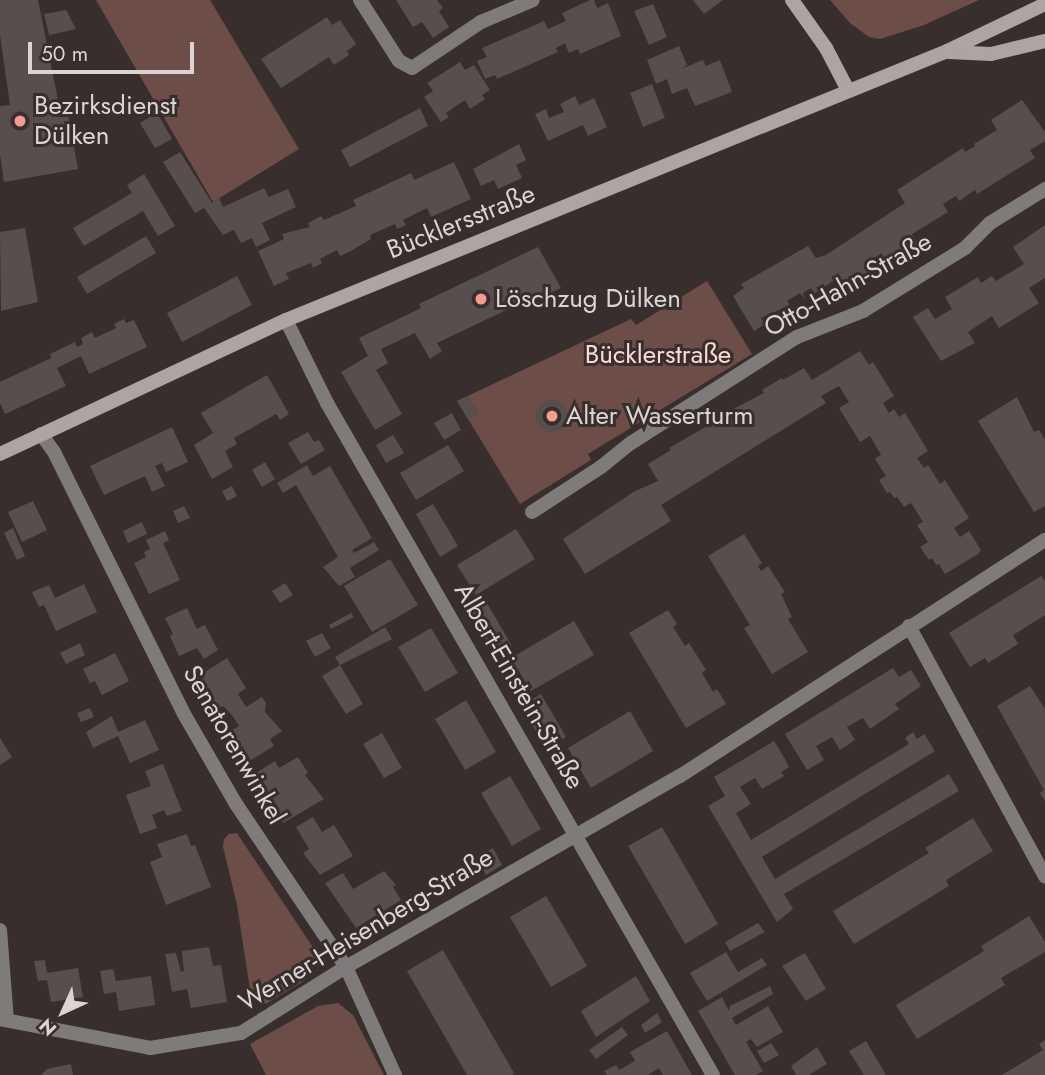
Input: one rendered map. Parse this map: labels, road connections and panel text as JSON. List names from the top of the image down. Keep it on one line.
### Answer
{"streets":{"main road":["Bücklersstraße"],"street":["Otto-Hahn-Straße","Albert-Einstein-Straße","Senatorenwinkel","Werner-Heisenberg-Straße"]},"crossings":[["Bücklersstraße","Albert-Einstein-Straße"],["Bücklersstraße","Senatorenwinkel"],["Albert-Einstein-Straße","Werner-Heisenberg-Straße"],["Senatorenwinkel","Werner-Heisenberg-Straße"]],"parks":["Bücklerstraße"],"places":["Bezirksdienst Dülken","Löschzug Dülken","Alter Wasserturm"],"scale_bar":"50 m","north":"bottom left"}
